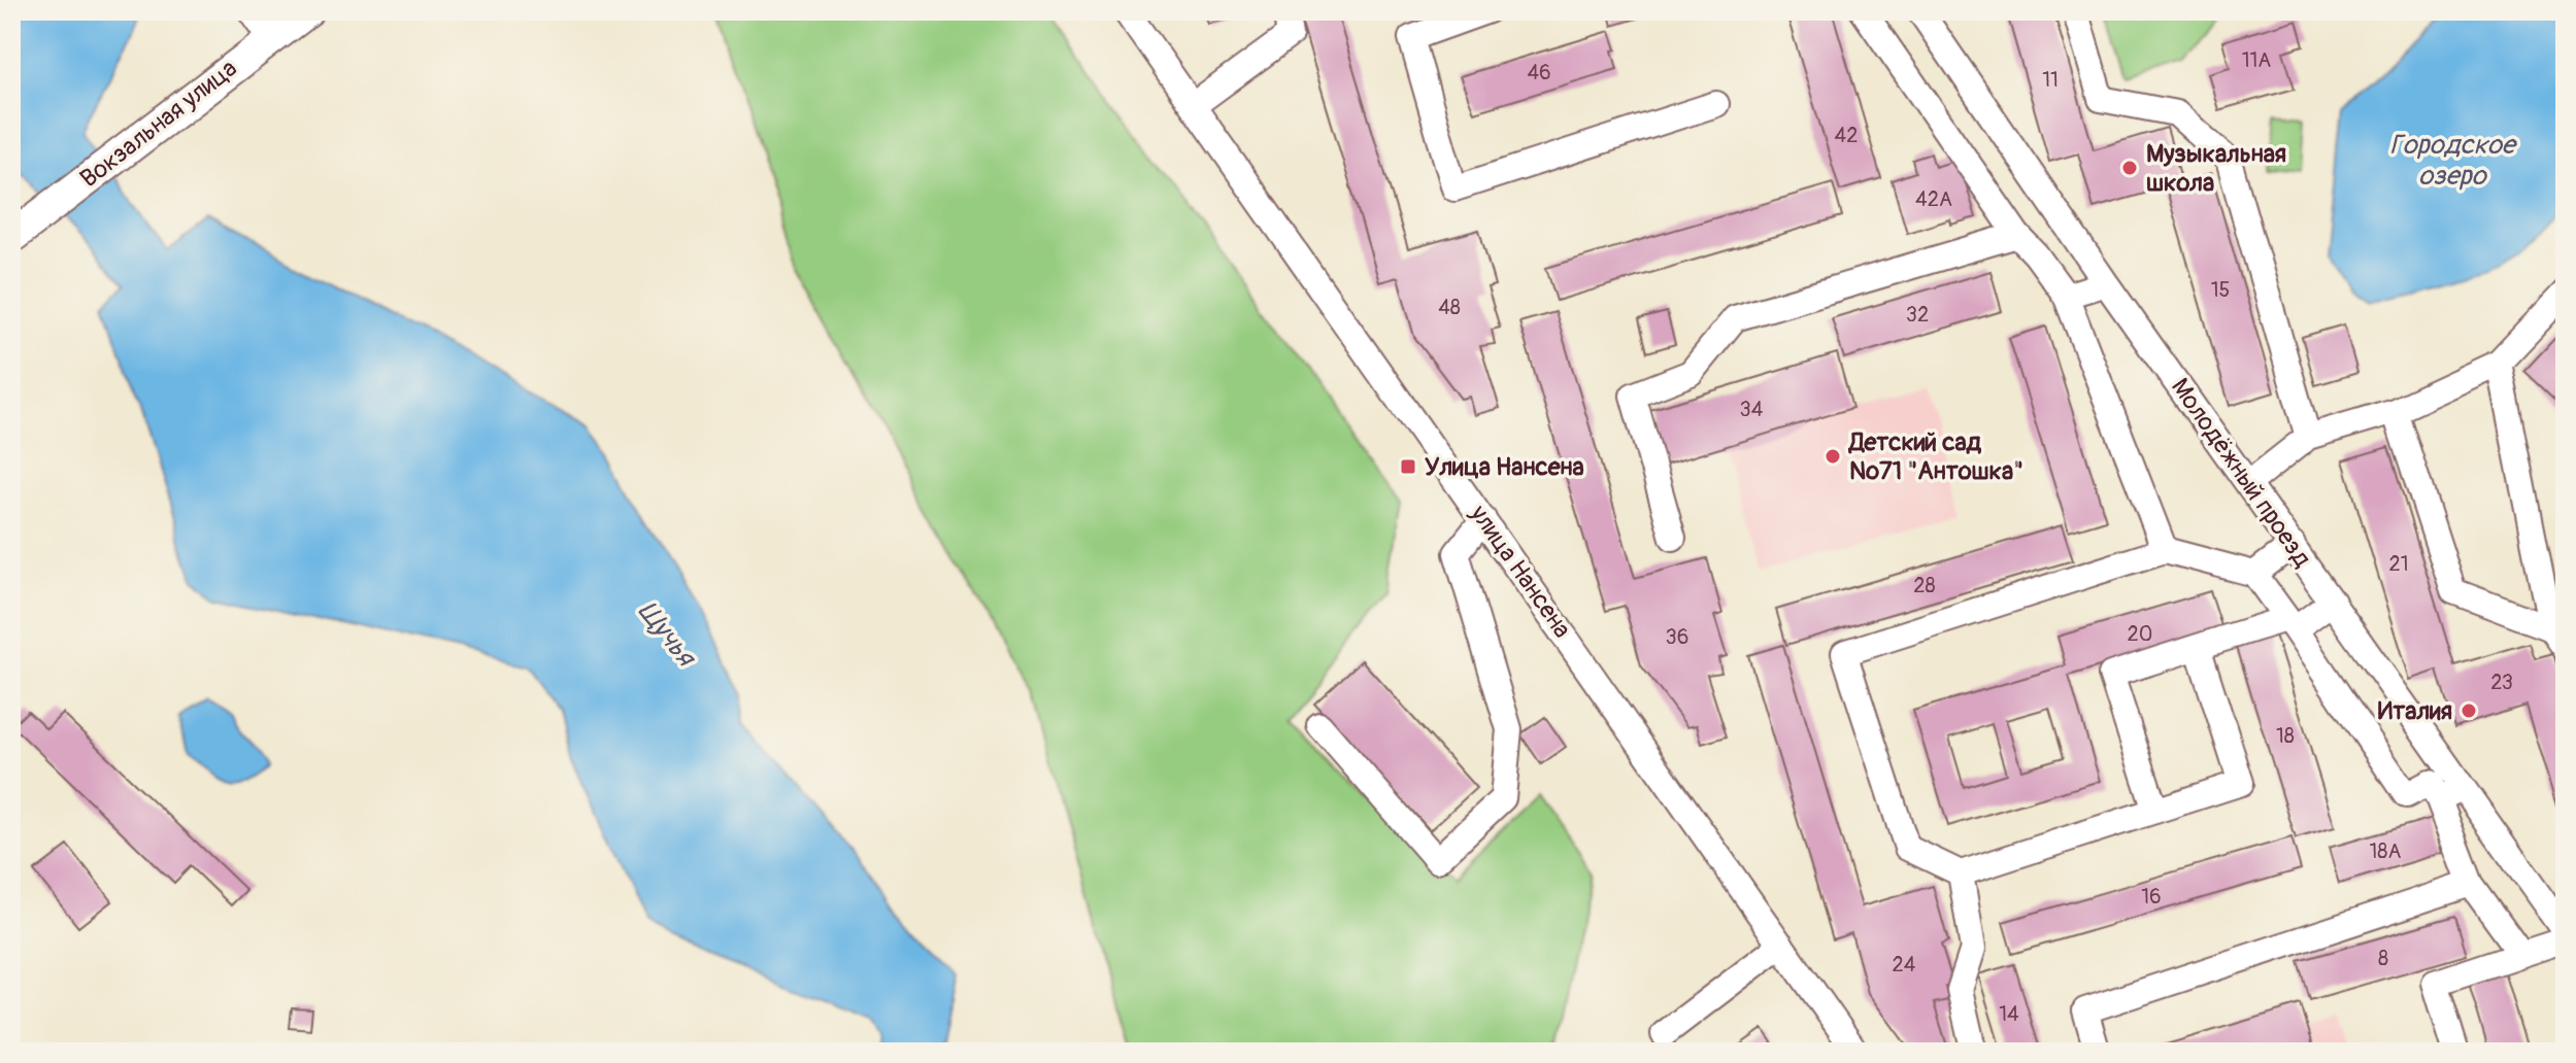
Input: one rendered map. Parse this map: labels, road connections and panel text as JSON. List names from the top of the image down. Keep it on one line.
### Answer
{"streets":{"main road":["Вокзальная улица"],"street":["Молодёжный проезд","улица Нансена"]},"water":["Городское озеро","Щучья"],"places":{"other":["Музыкальная школа","Детский сад №71 \"Антошка\"","Италия"],"transit":["Улица Нансена"]},"house_numbers":["11А","46","11","42","42А","15","48","32","34","21","28","20","36","23","18","18А","16","8","24","14"]}
